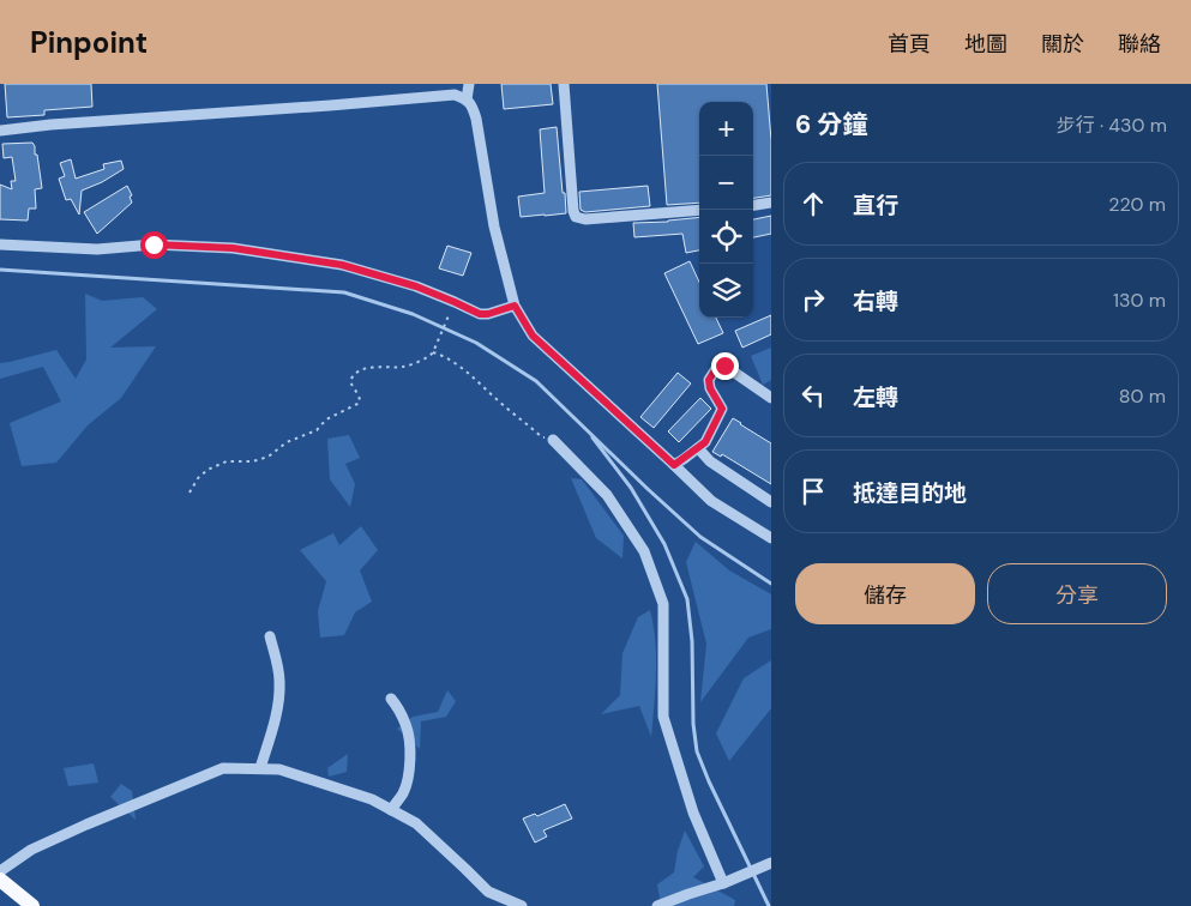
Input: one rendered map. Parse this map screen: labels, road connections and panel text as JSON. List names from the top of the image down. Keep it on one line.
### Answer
{"page":{"header":"Pinpoint","nav":["首頁","地圖","關於","聯絡"],"heading":["6 分鐘","步行 · 430 m"],"map_buttons":["+","−"],"list":[["直行","220 m"],["右轉","130 m"],["左轉","80 m"],"抵達目的地"],"buttons":["儲存","分享"]}}
